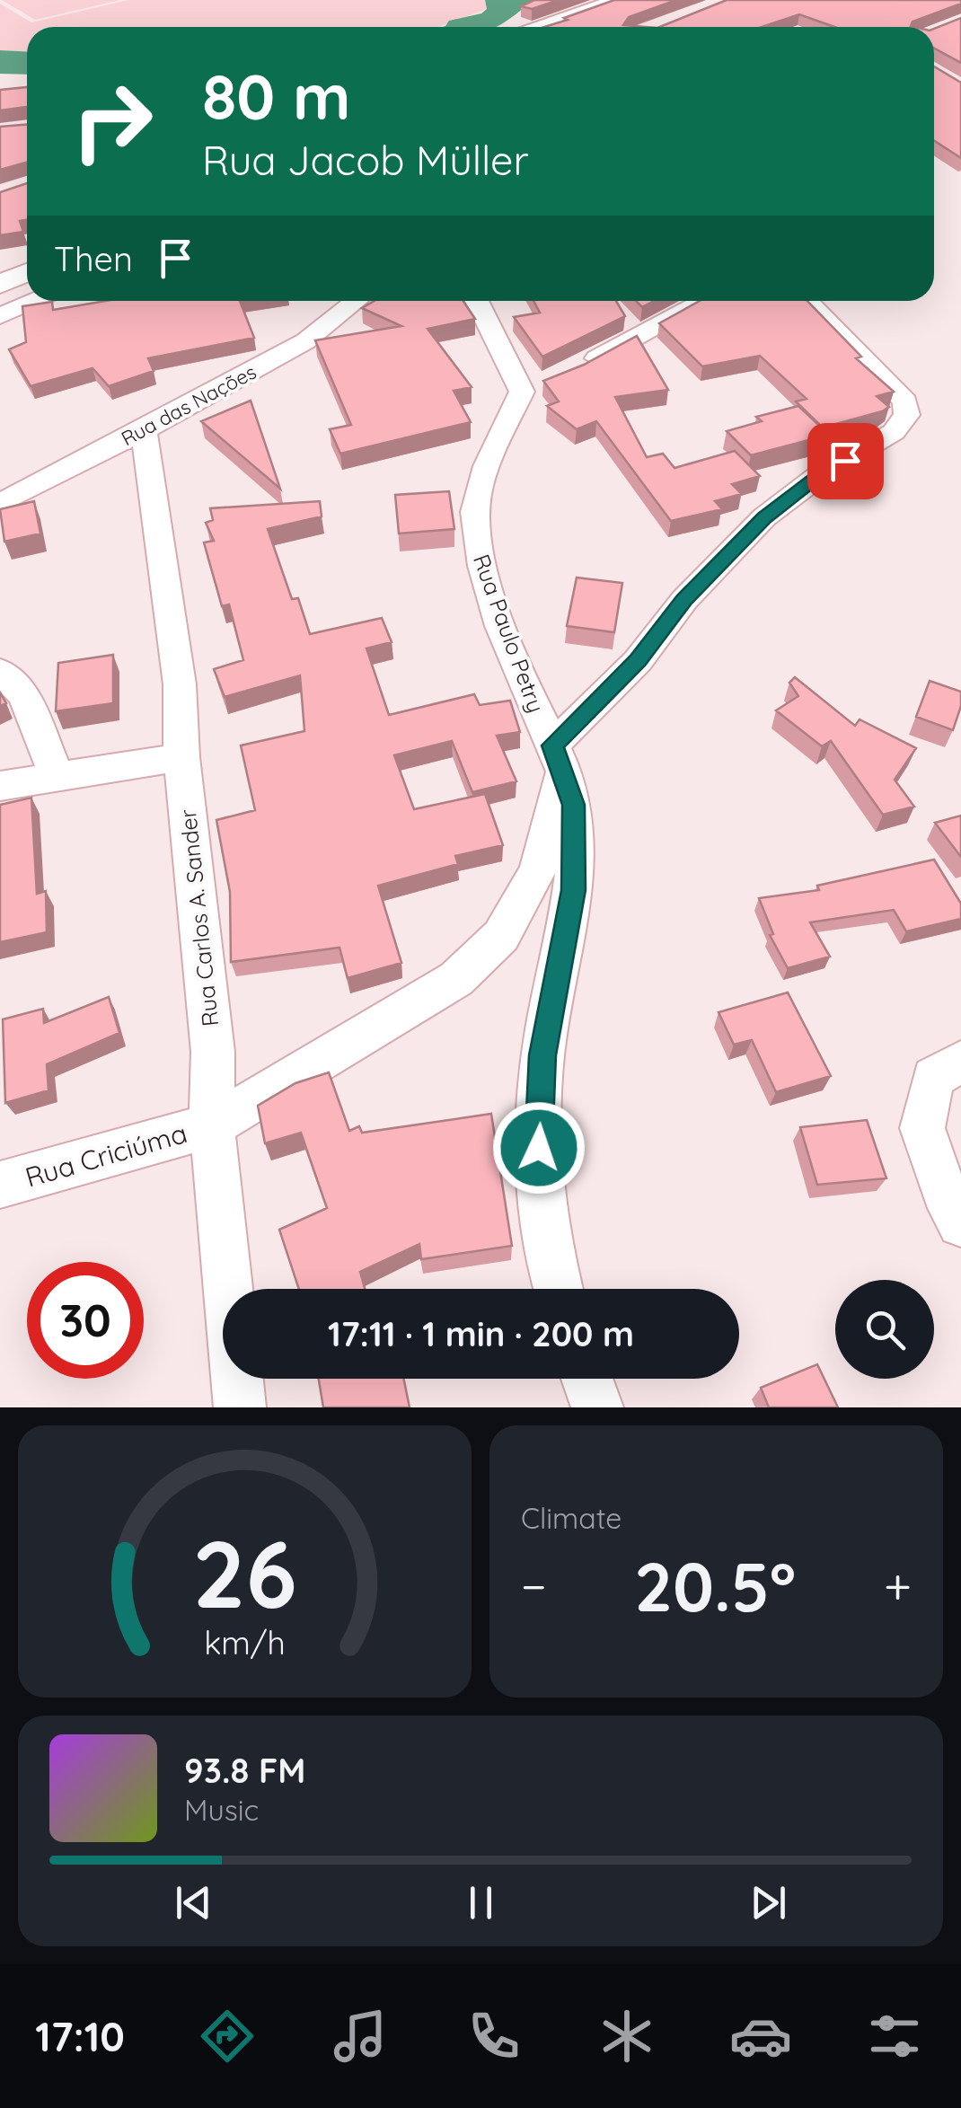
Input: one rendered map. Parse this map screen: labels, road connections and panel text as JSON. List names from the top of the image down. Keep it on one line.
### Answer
{"streets":{"street":["Rua das Nações","Rua Paulo Petry","Rua Carlos A. Sander","Rua Criciúma"]},"crossings":[["Rua das Nações","Rua Carlos A. Sander"],["Rua Paulo Petry","Rua Criciúma"],["Rua Carlos A. Sander","Rua Criciúma"]],"page":{"turn":["80 m","Rua Jacob Müller"],"then":"Then","limit":"30","trip":"17:11 · 1 min · 200 m","tile":"Climate","heat":["−","20.5°","+"],"song":["93.8 FM","Music"],"tabs":"17:10","gauge":["26","km/h"]}}
